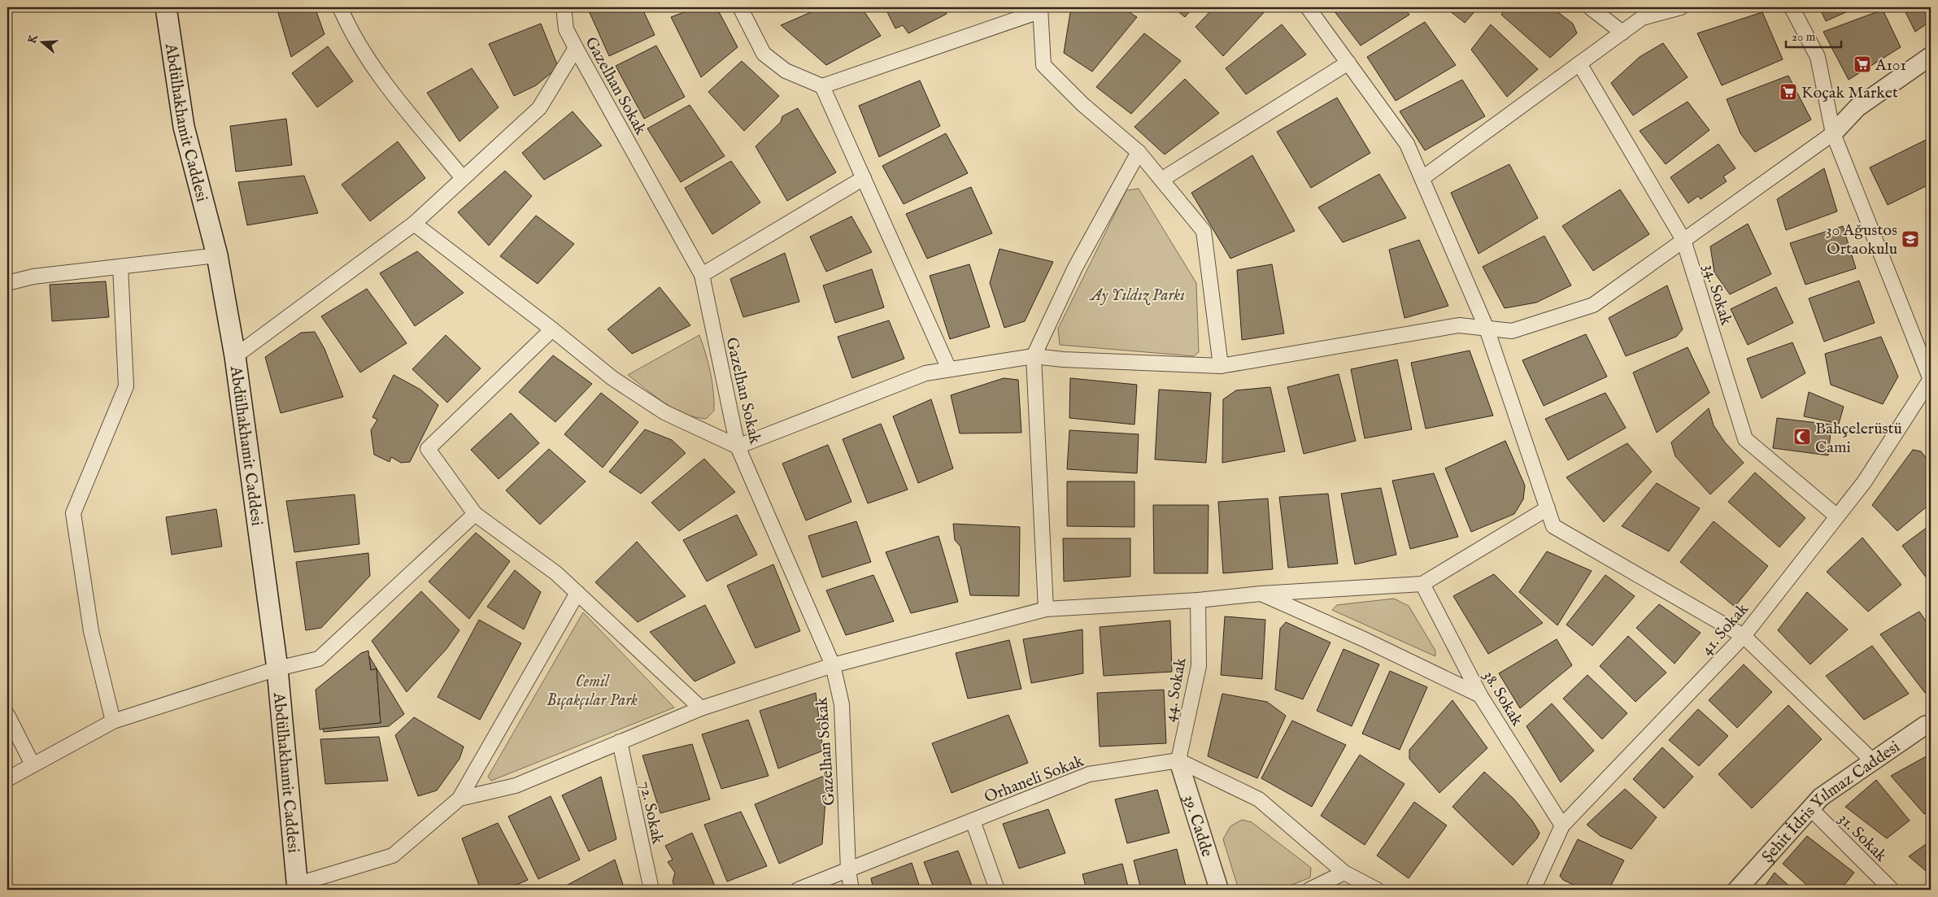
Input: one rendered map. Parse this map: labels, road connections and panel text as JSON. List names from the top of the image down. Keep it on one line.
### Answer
{"streets":{"main road":["Abdülhakhamit Caddesi"],"street":["Gazelhan Sokak","34. Sokak","41. Sokak","44. Sokak","38. Sokak","Orhaneli Sokak","Şehit İdris Yılmaz Caddesi","72. Sokak","39. Cadde","31. Sokak"]},"crossings":[["Gazelhan Sokak","Orhaneli Sokak"],["34. Sokak","41. Sokak"],["41. Sokak","38. Sokak"],["44. Sokak","Orhaneli Sokak"],["44. Sokak","39. Cadde"],["Orhaneli Sokak","39. Cadde"],["Şehit İdris Yılmaz Caddesi","31. Sokak"]],"parks":["Ay Yıldız Parkı","Cemil Bıçakçılar Park"],"places":{"supermarket":["A101","Koçak Market"],"school or university":["30 Ağustos Ortaokulu"],"mosque":["Bahçelerüstü Cami"]},"scale_bar":"20 m","north":"left"}
